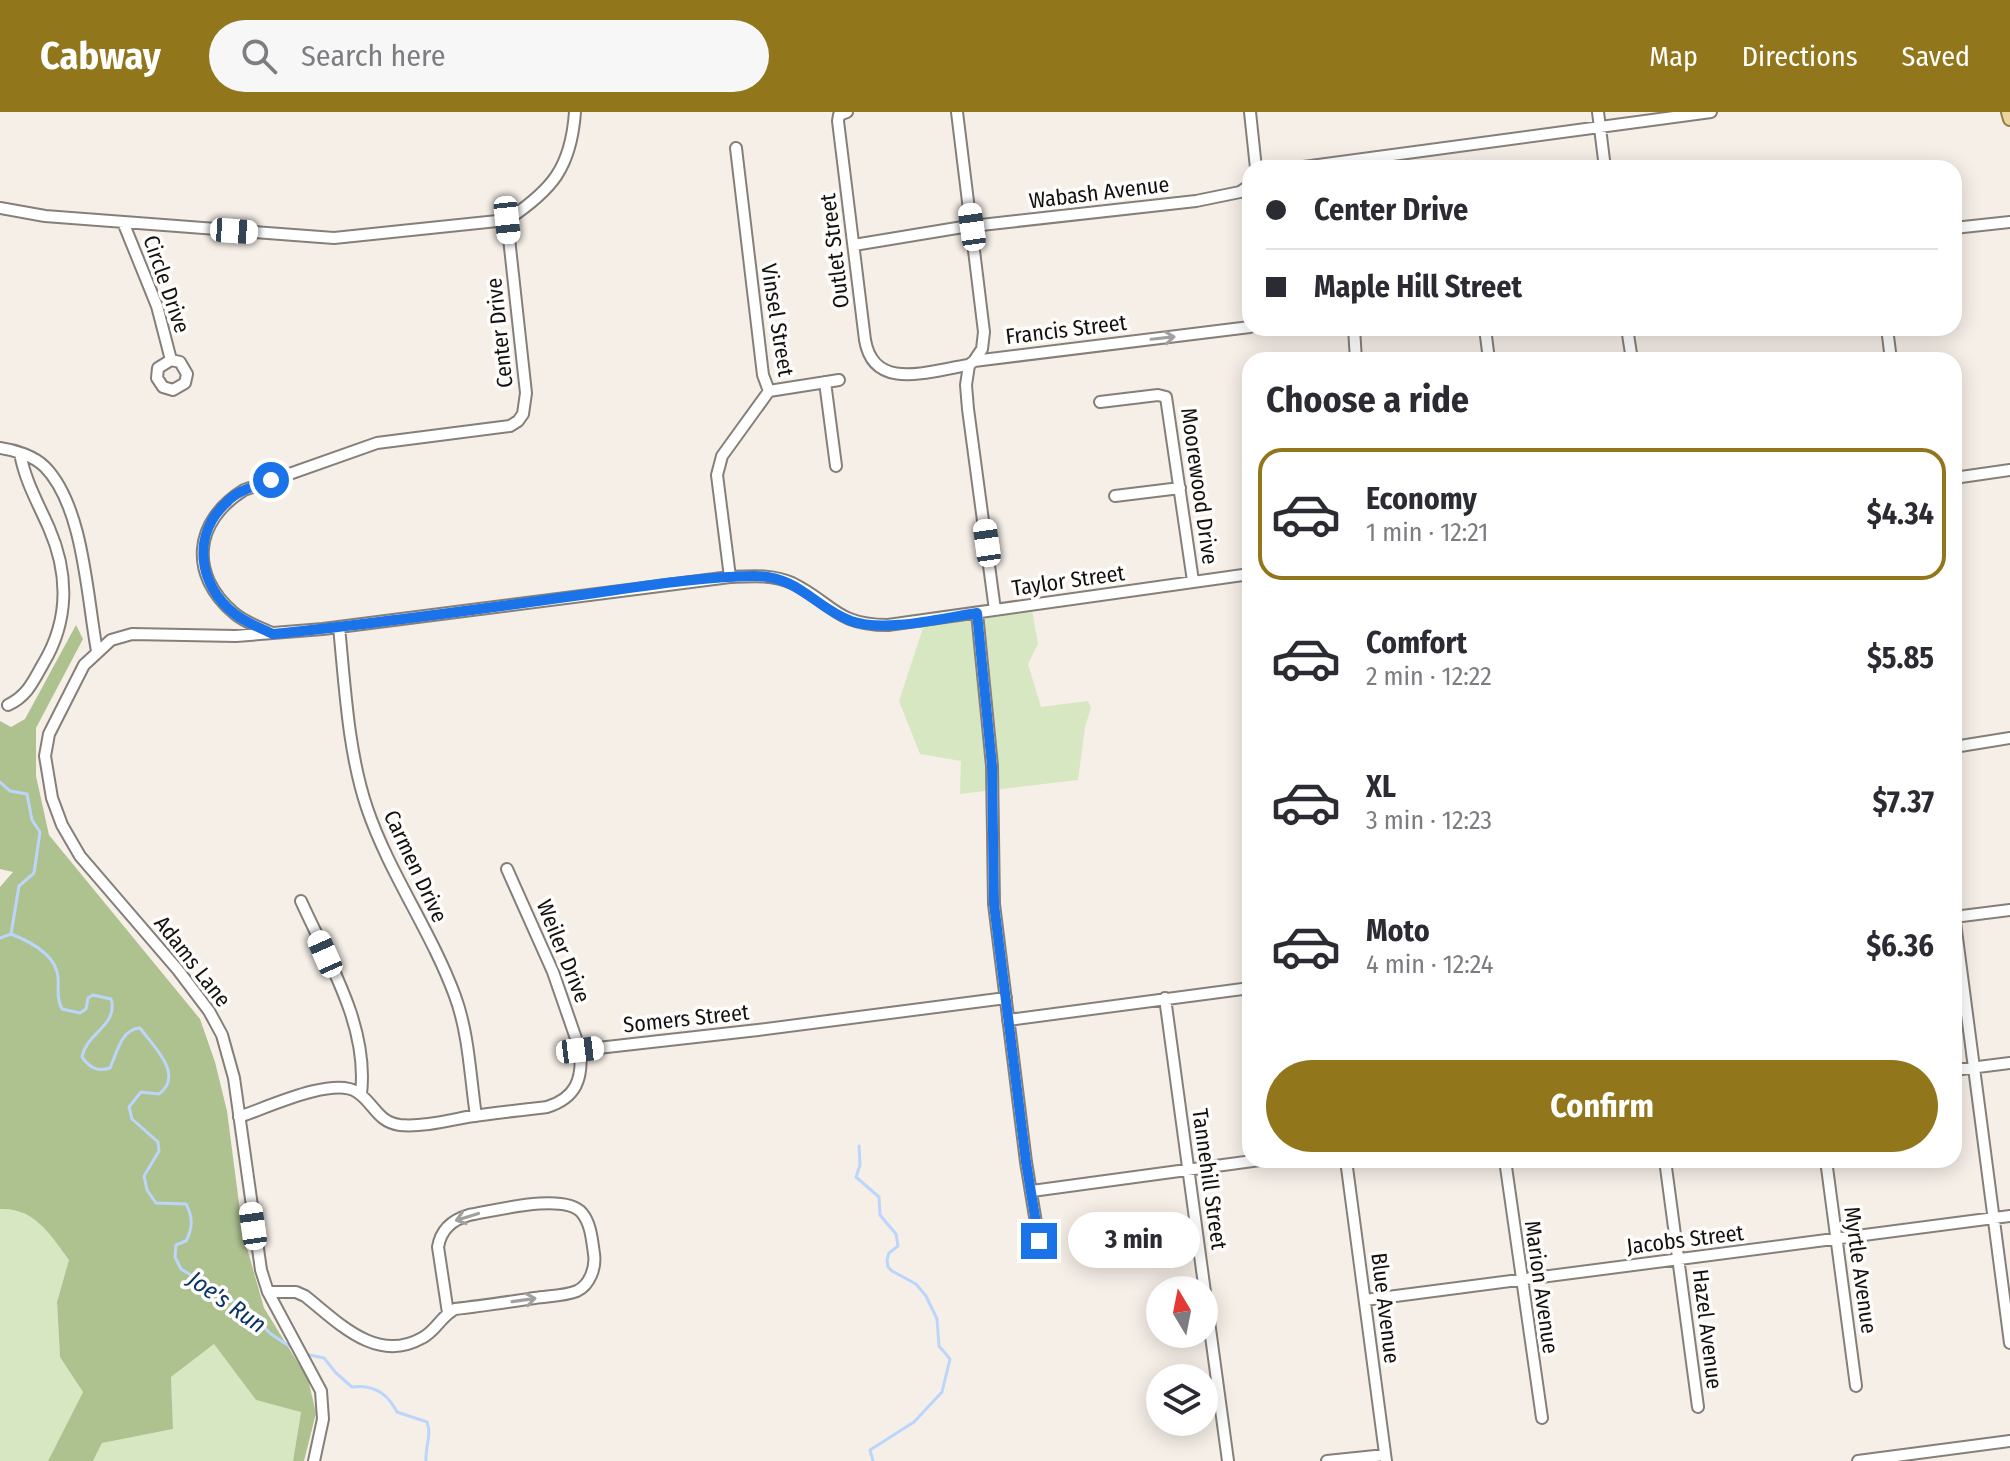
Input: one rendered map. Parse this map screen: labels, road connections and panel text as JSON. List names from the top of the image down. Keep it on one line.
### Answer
{"streets":{"street":["Wabash Avenue","Outlet Street","Circle Drive","Vinsel Street","Francis Street","Center Drive","Moorewood Drive","Taylor Street","Carmen Drive","Weiler Drive","Adams Lane","Somers Street","Tannehill Street","Jacobs Street","Myrtle Avenue","Marion Avenue","Blue Avenue","Hazel Avenue"]},"crossings":[["Wabash Avenue","Outlet Street"],["Outlet Street","Francis Street"],["Vinsel Street","Taylor Street"],["Center Drive","Taylor Street"],["Moorewood Drive","Taylor Street"],["Taylor Street","Carmen Drive"],["Taylor Street","Adams Lane"],["Weiler Drive","Somers Street"],["Jacobs Street","Myrtle Avenue"],["Jacobs Street","Marion Avenue"],["Jacobs Street","Blue Avenue"],["Jacobs Street","Hazel Avenue"]],"one_way":["Francis Street"],"water":["Joe's Run"],"north":"top","page":{"header":"Cabway","search":"Search here","nav":["Map","Directions","Saved"],"banner":["Center Drive","Maple Hill Street"],"heading":"Choose a ride","list":[{"name":"Economy","note":"1 min · 12:21","value":"$4.34"},{"name":"Comfort","note":"2 min · 12:22","value":"$5.85"},{"name":"XL","note":"3 min · 12:23","value":"$7.37"},{"name":"Moto","note":"4 min · 12:24","value":"$6.36"}],"buttons":"Confirm","bubble":"3 min"}}
